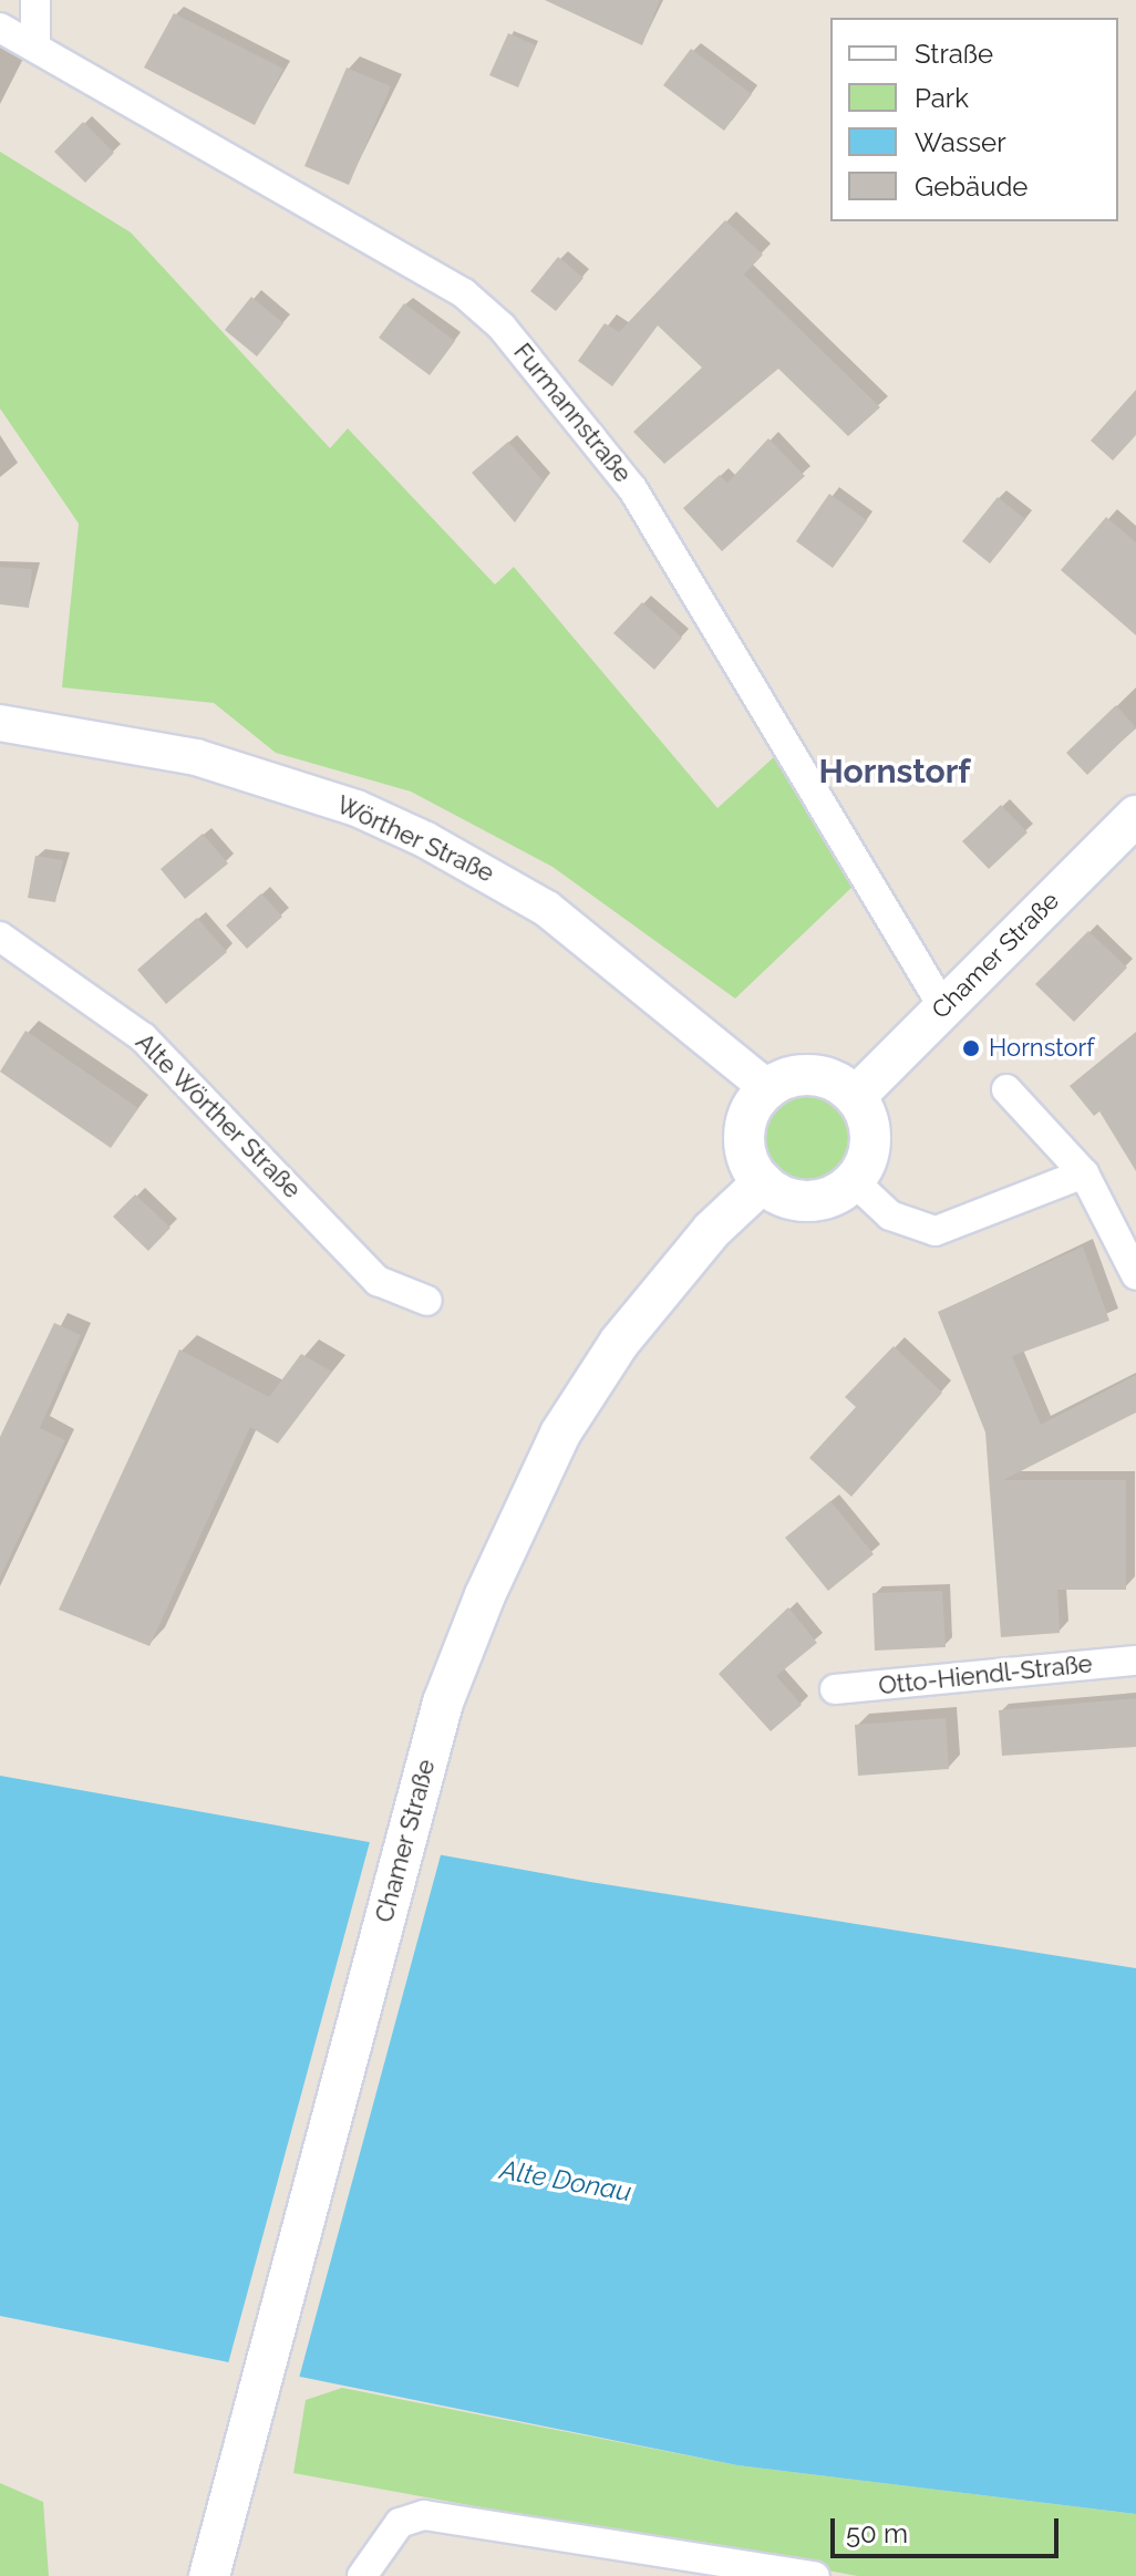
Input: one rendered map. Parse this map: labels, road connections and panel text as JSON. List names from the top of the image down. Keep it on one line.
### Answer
{"streets":{"main road":["Chamer Straße"],"street":["Furmannstraße","Wörther Straße","Alte Wörther Straße","Otto-Hiendl-Straße"]},"crossings":[["Furmannstraße","Chamer Straße"],["Wörther Straße","Chamer Straße"]],"districts":["Hornstorf"],"water":["Alte Donau"],"places":["Hornstorf"],"legend":["Straße","Park","Wasser","Gebäude"],"scale_bar":"50 m"}
